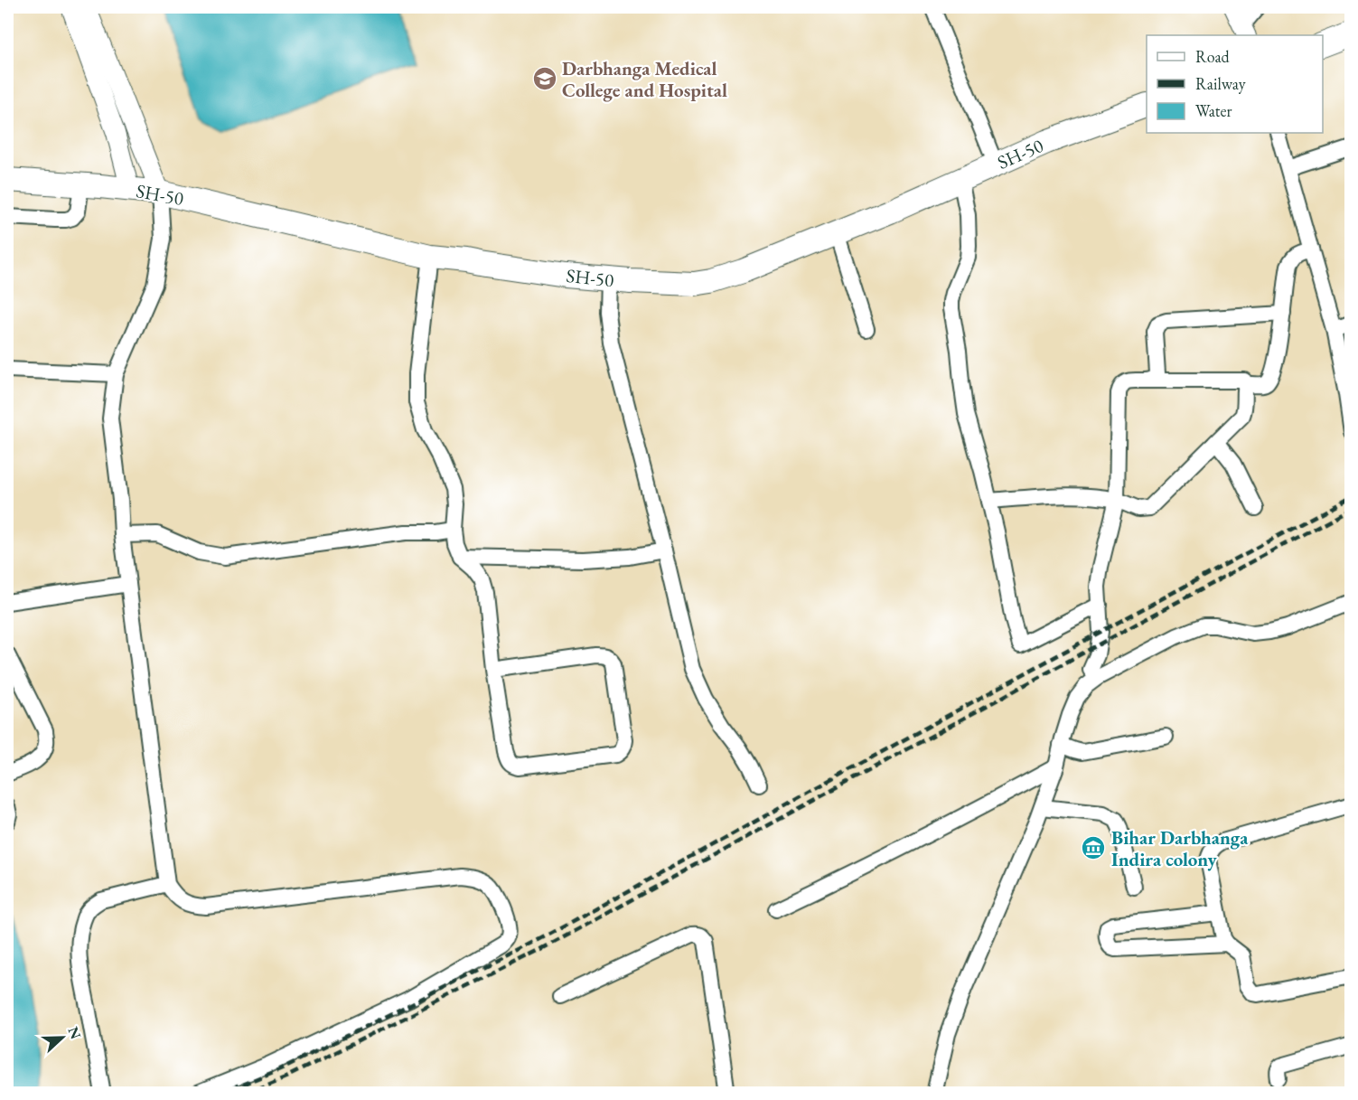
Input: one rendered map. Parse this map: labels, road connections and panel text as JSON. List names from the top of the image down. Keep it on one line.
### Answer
{"streets":{"main road":["SH-50"]},"places":{"school or university":["Darbhanga Medical College and Hospital"],"museum":["Bihar Darbhanga Indira colony"]},"legend":["Road","Railway","Water"],"north":"right"}
